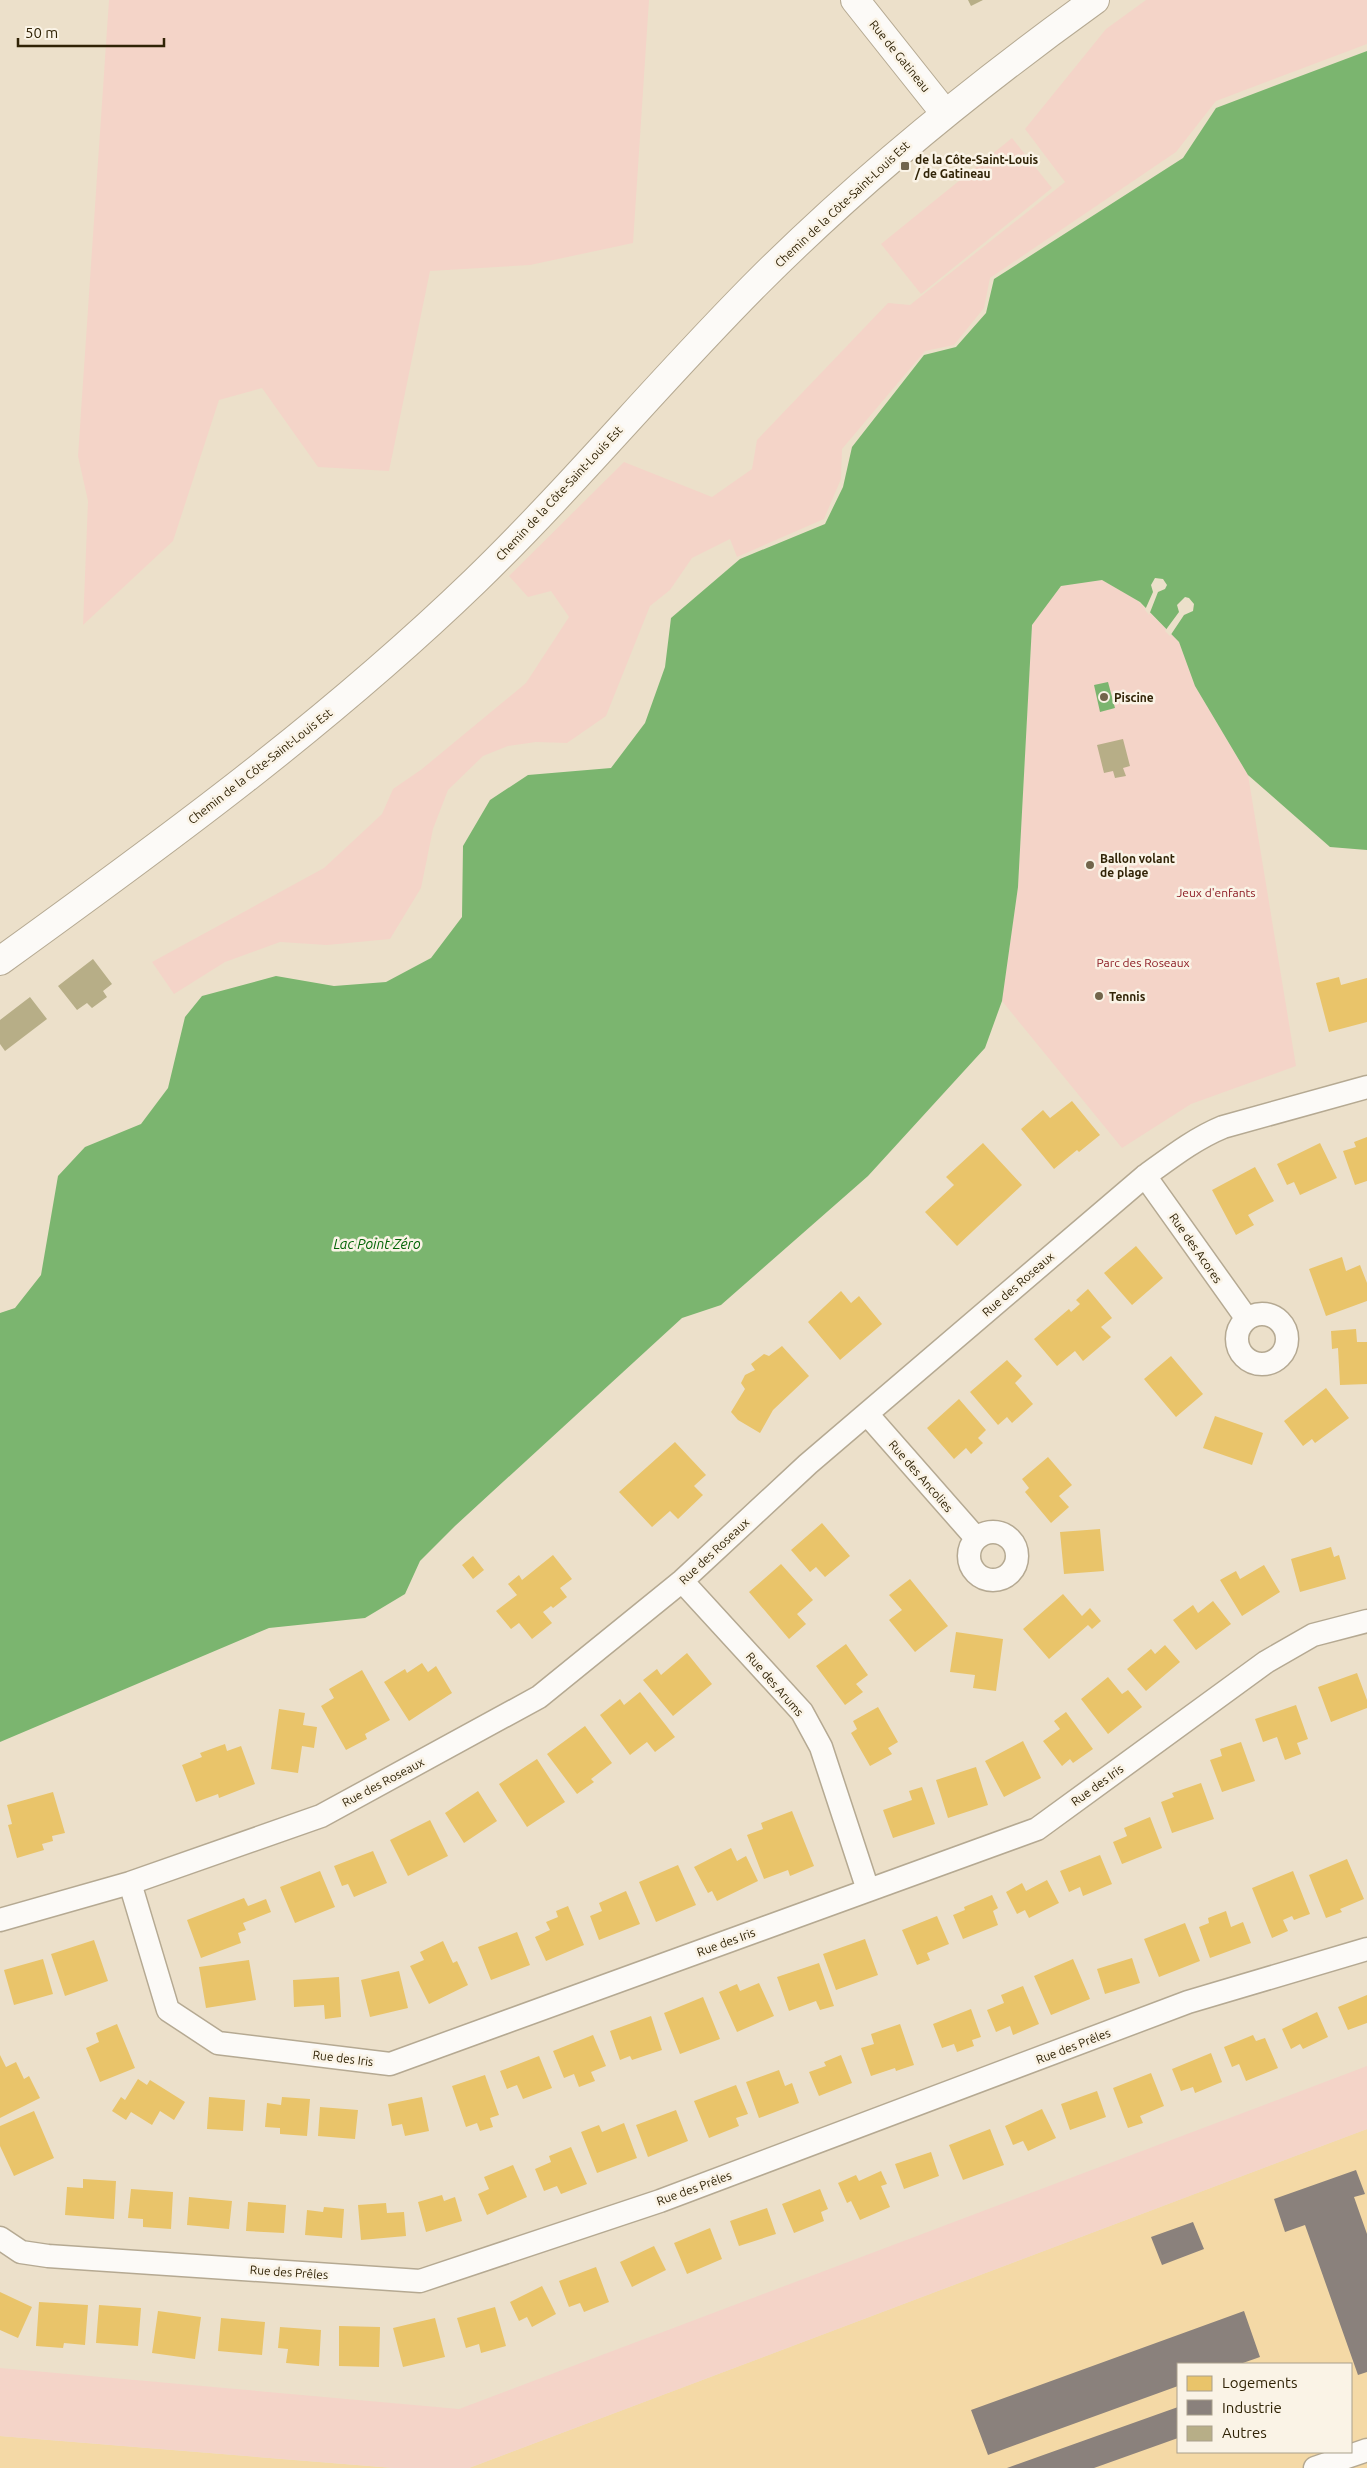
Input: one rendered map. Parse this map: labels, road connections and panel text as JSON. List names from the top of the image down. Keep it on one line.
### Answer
{"streets":{"street":["Rue de Gatineau","Chemin de la Côte-Saint-Louis Est","Rue des Acores","Rue des Roseaux","Rue des Ancolies","Rue des Arums","Rue des Iris","Rue des Prêles"]},"crossings":[["Rue de Gatineau","Chemin de la Côte-Saint-Louis Est"],["Rue des Acores","Rue des Roseaux"],["Rue des Roseaux","Rue des Ancolies"],["Rue des Roseaux","Rue des Arums"],["Rue des Roseaux","Rue des Iris"],["Rue des Arums","Rue des Iris"]],"water":["Lac Point Zéro"],"parks":["Jeux d'enfants","Parc des Roseaux"],"places":{"transit":["de la Côte-Saint-Louis / de Gatineau"],"other":["Piscine","Ballon volant de plage","Tennis"]},"legend":["Logements","Industrie","Autres"],"scale_bar":"50 m"}
